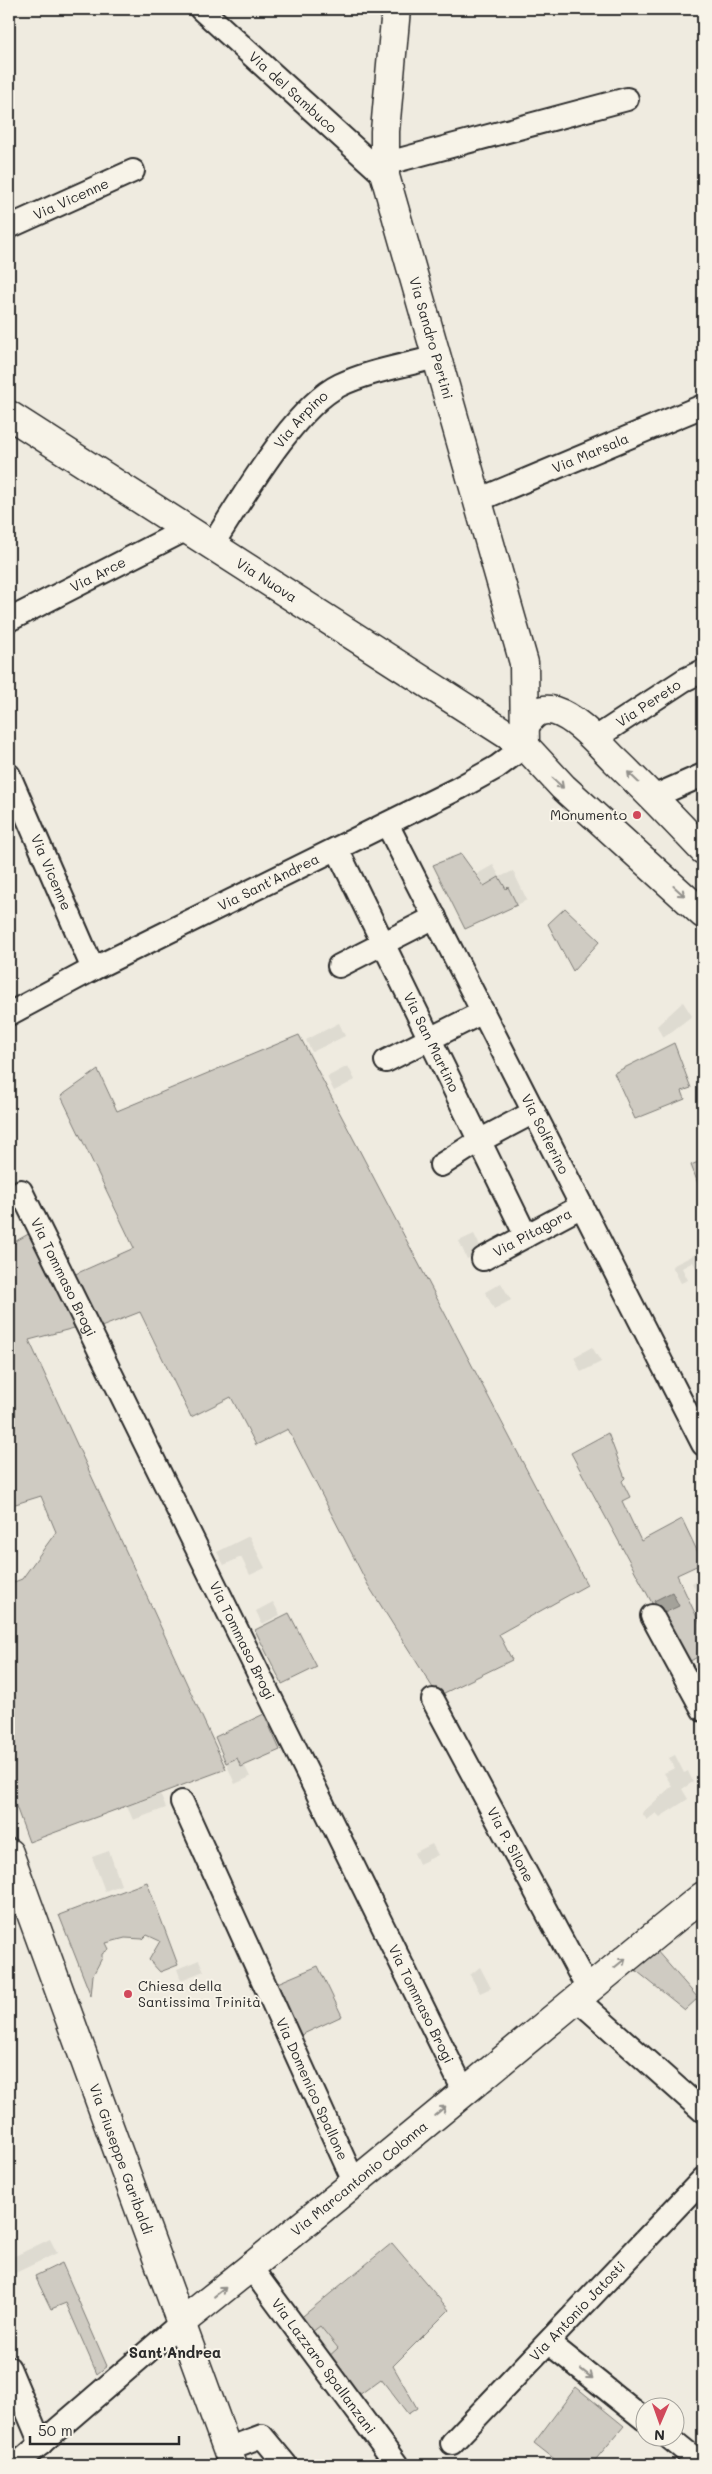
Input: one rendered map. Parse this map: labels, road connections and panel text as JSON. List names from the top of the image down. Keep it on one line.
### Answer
{"streets":{"main road":["Via Sandro Pertini","Via Nuova","Via Giuseppe Garibaldi","Via Marcantonio Colonna"],"street":["Via del Sambuco","Via Vicenne","Via Arpino","Via Marsala","Via Arce","Via Pereto","Via Sant'Andrea","Via San Martino","Via Solferino","Via Pitagora","Via Tommaso Brogi","Via P. Silone","Via Domenico Spallone","Via Antonio Jatosti","Via Lazzaro Spallanzani"]},"crossings":[["Via del Sambuco","Via Sandro Pertini"],["Via Vicenne","Via Sant'Andrea"],["Via Sandro Pertini","Via Arpino"],["Via Sandro Pertini","Via Marsala"],["Via Arpino","Via Nuova"],["Via Arce","Via Nuova"],["Via Nuova","Via Sant'Andrea"],["Via Sant'Andrea","Via San Martino"],["Via Sant'Andrea","Via Solferino"],["Via San Martino","Via Pitagora"],["Via Solferino","Via Pitagora"],["Via Tommaso Brogi","Via Marcantonio Colonna"],["Via P. Silone","Via Marcantonio Colonna"],["Via Domenico Spallone","Via Marcantonio Colonna"],["Via Giuseppe Garibaldi","Via Marcantonio Colonna"],["Via Marcantonio Colonna","Via Lazzaro Spallanzani"]],"one_way":["Via Marcantonio Colonna"],"districts":["Sant'Andrea"],"places":["Monumento","Chiesa della Santissima Trinità"],"scale_bar":"50 m","north":"bottom"}
